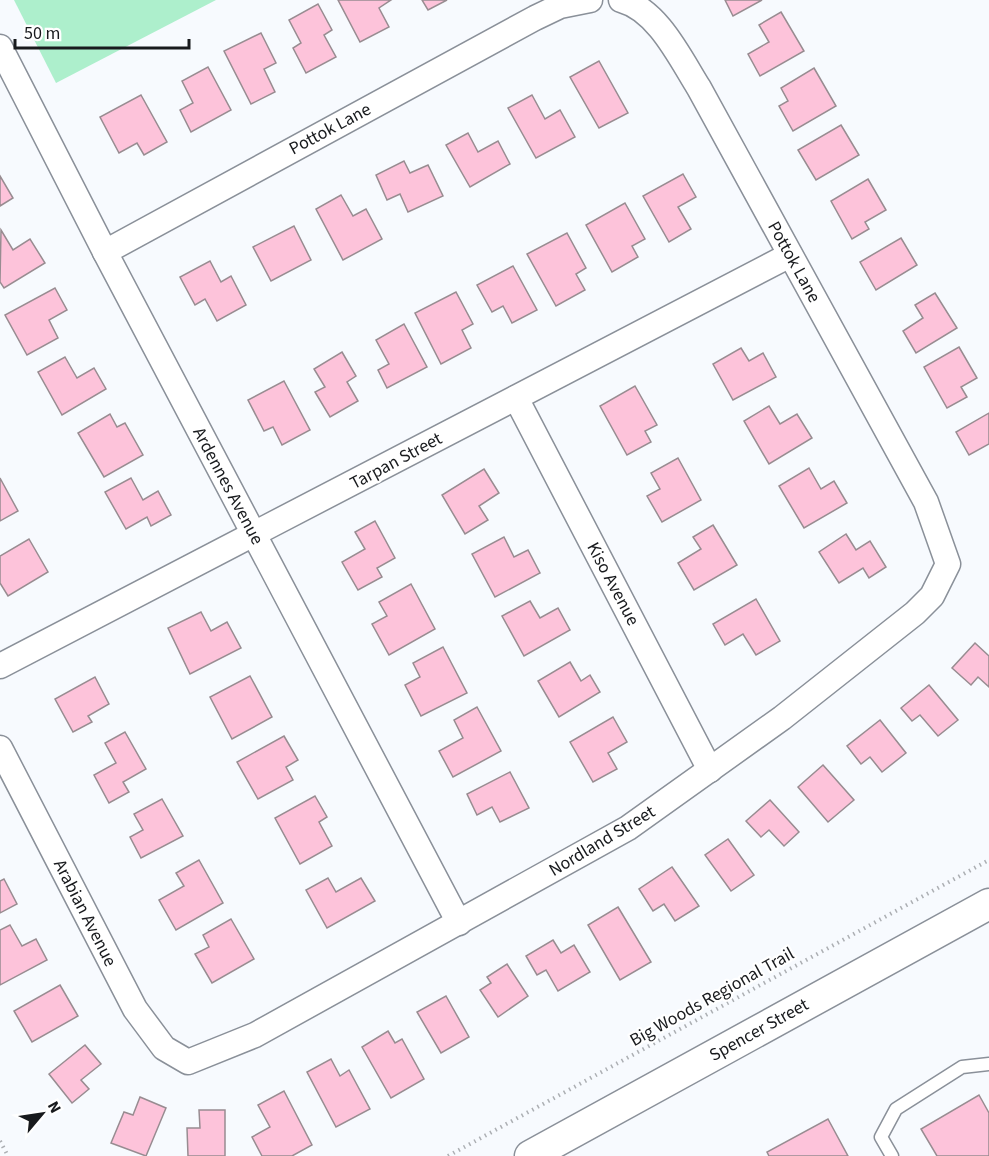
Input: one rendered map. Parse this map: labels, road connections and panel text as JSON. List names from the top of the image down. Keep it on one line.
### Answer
{"streets":{"street":["Pottok Lane","Tarpan Street","Ardennes Avenue","Kiso Avenue","Nordland Street","Arabian Avenue","Spencer Street"],"path":["Big Woods Regional Trail"]},"crossings":[["Pottok Lane","Tarpan Street"],["Pottok Lane","Ardennes Avenue"],["Pottok Lane","Nordland Street"],["Tarpan Street","Ardennes Avenue"],["Tarpan Street","Kiso Avenue"],["Ardennes Avenue","Nordland Street"],["Kiso Avenue","Nordland Street"],["Nordland Street","Arabian Avenue"]],"scale_bar":"50 m","north":"top right"}
